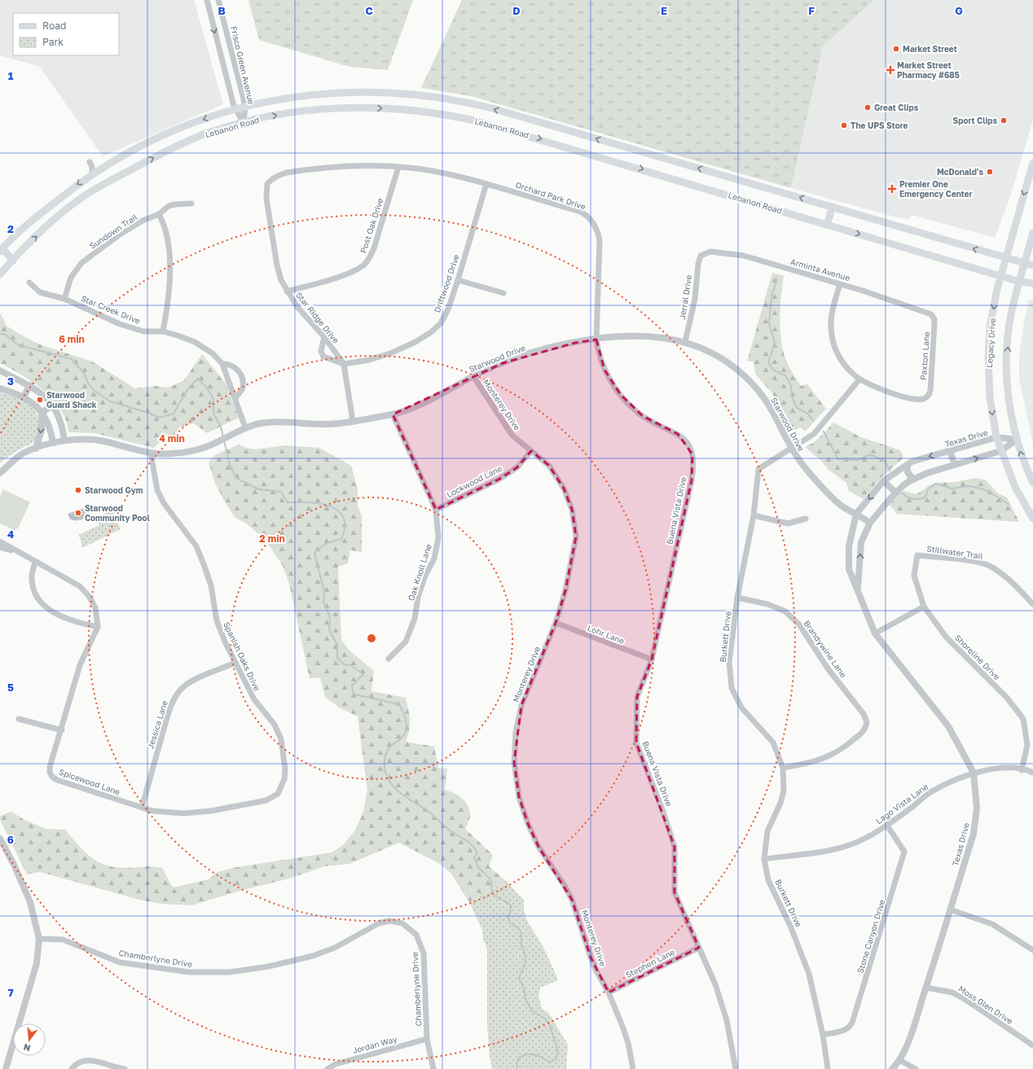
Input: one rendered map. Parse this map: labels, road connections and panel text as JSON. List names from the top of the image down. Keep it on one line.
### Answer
{"streets":{"main road":["Lebanon Road","Legacy Drive"],"street":["Frisco Green Avenue","Orchard Park Drive","Post Oak Drive","Sundown Trail","Arminta Avenue","Driftwood Drive","Jerral Drive","Star Creek Drive","Star Ridge Drive","Paxton Lane","Starwood Drive","Monterey Drive","Texas Drive","Lockwood Lane","Buena Vista Drive","Stillwater Trail","Oak Knoll Lane","Lohr Lane","Burkett Drive","Brandywine Lane","Spanish Oaks Drive","Shoreline Drive","Jessica Lane","Spicewood Lane","Lago Vista Lane","Stone Canyon Drive","Chamberlyne Drive","Stephen Lane","Moss Glen Drive","Jordan Way"]},"crossings":[["Frisco Green Avenue","Lebanon Road"],["Lebanon Road","Legacy Drive"],["Orchard Park Drive","Post Oak Drive"],["Orchard Park Drive","Driftwood Drive"],["Orchard Park Drive","Star Ridge Drive"],["Orchard Park Drive","Starwood Drive"],["Orchard Park Drive","Buena Vista Drive"],["Post Oak Drive","Star Ridge Drive"],["Sundown Trail","Star Creek Drive"],["Arminta Avenue","Jerral Drive"],["Arminta Avenue","Paxton Lane"],["Driftwood Drive","Star Ridge Drive"],["Jerral Drive","Starwood Drive"],["Star Creek Drive","Starwood Drive"],["Star Ridge Drive","Starwood Drive"],["Legacy Drive","Texas Drive"],["Paxton Lane","Burkett Drive"],["Starwood Drive","Monterey Drive"],["Starwood Drive","Texas Drive"],["Starwood Drive","Oak Knoll Lane"],["Starwood Drive","Burkett Drive"],["Starwood Drive","Spanish Oaks Drive"],["Monterey Drive","Lockwood Lane"],["Monterey Drive","Lohr Lane"],["Monterey Drive","Stephen Lane"],["Texas Drive","Lago Vista Lane"],["Texas Drive","Moss Glen Drive"],["Lockwood Lane","Oak Knoll Lane"],["Buena Vista Drive","Lohr Lane"],["Buena Vista Drive","Stephen Lane"],["Stillwater Trail","Shoreline Drive"],["Burkett Drive","Brandywine Lane"],["Burkett Drive","Lago Vista Lane"],["Burkett Drive","Stone Canyon Drive"],["Spanish Oaks Drive","Jessica Lane"],["Spanish Oaks Drive","Spicewood Lane"],["Shoreline Drive","Lago Vista Lane"],["Jessica Lane","Spicewood Lane"],["Lago Vista Lane","Stone Canyon Drive"],["Chamberlyne Drive","Jordan Way"]],"places":{"other":["Market Street","Great Clips","Sport Clips","The UPS Store","McDonald's","Starwood Guard Shack","Starwood Gym","Starwood Community Pool"],"health":["Market Street Pharmacy #685","Premier One Emergency Center"]},"legend":["Road","Park"],"north":"bottom","grid":{"columns":["B","C","D","E","F","G"],"rows":["1","2","3","4","5","6","7"]},"rings":["6 min","4 min","2 min"]}
